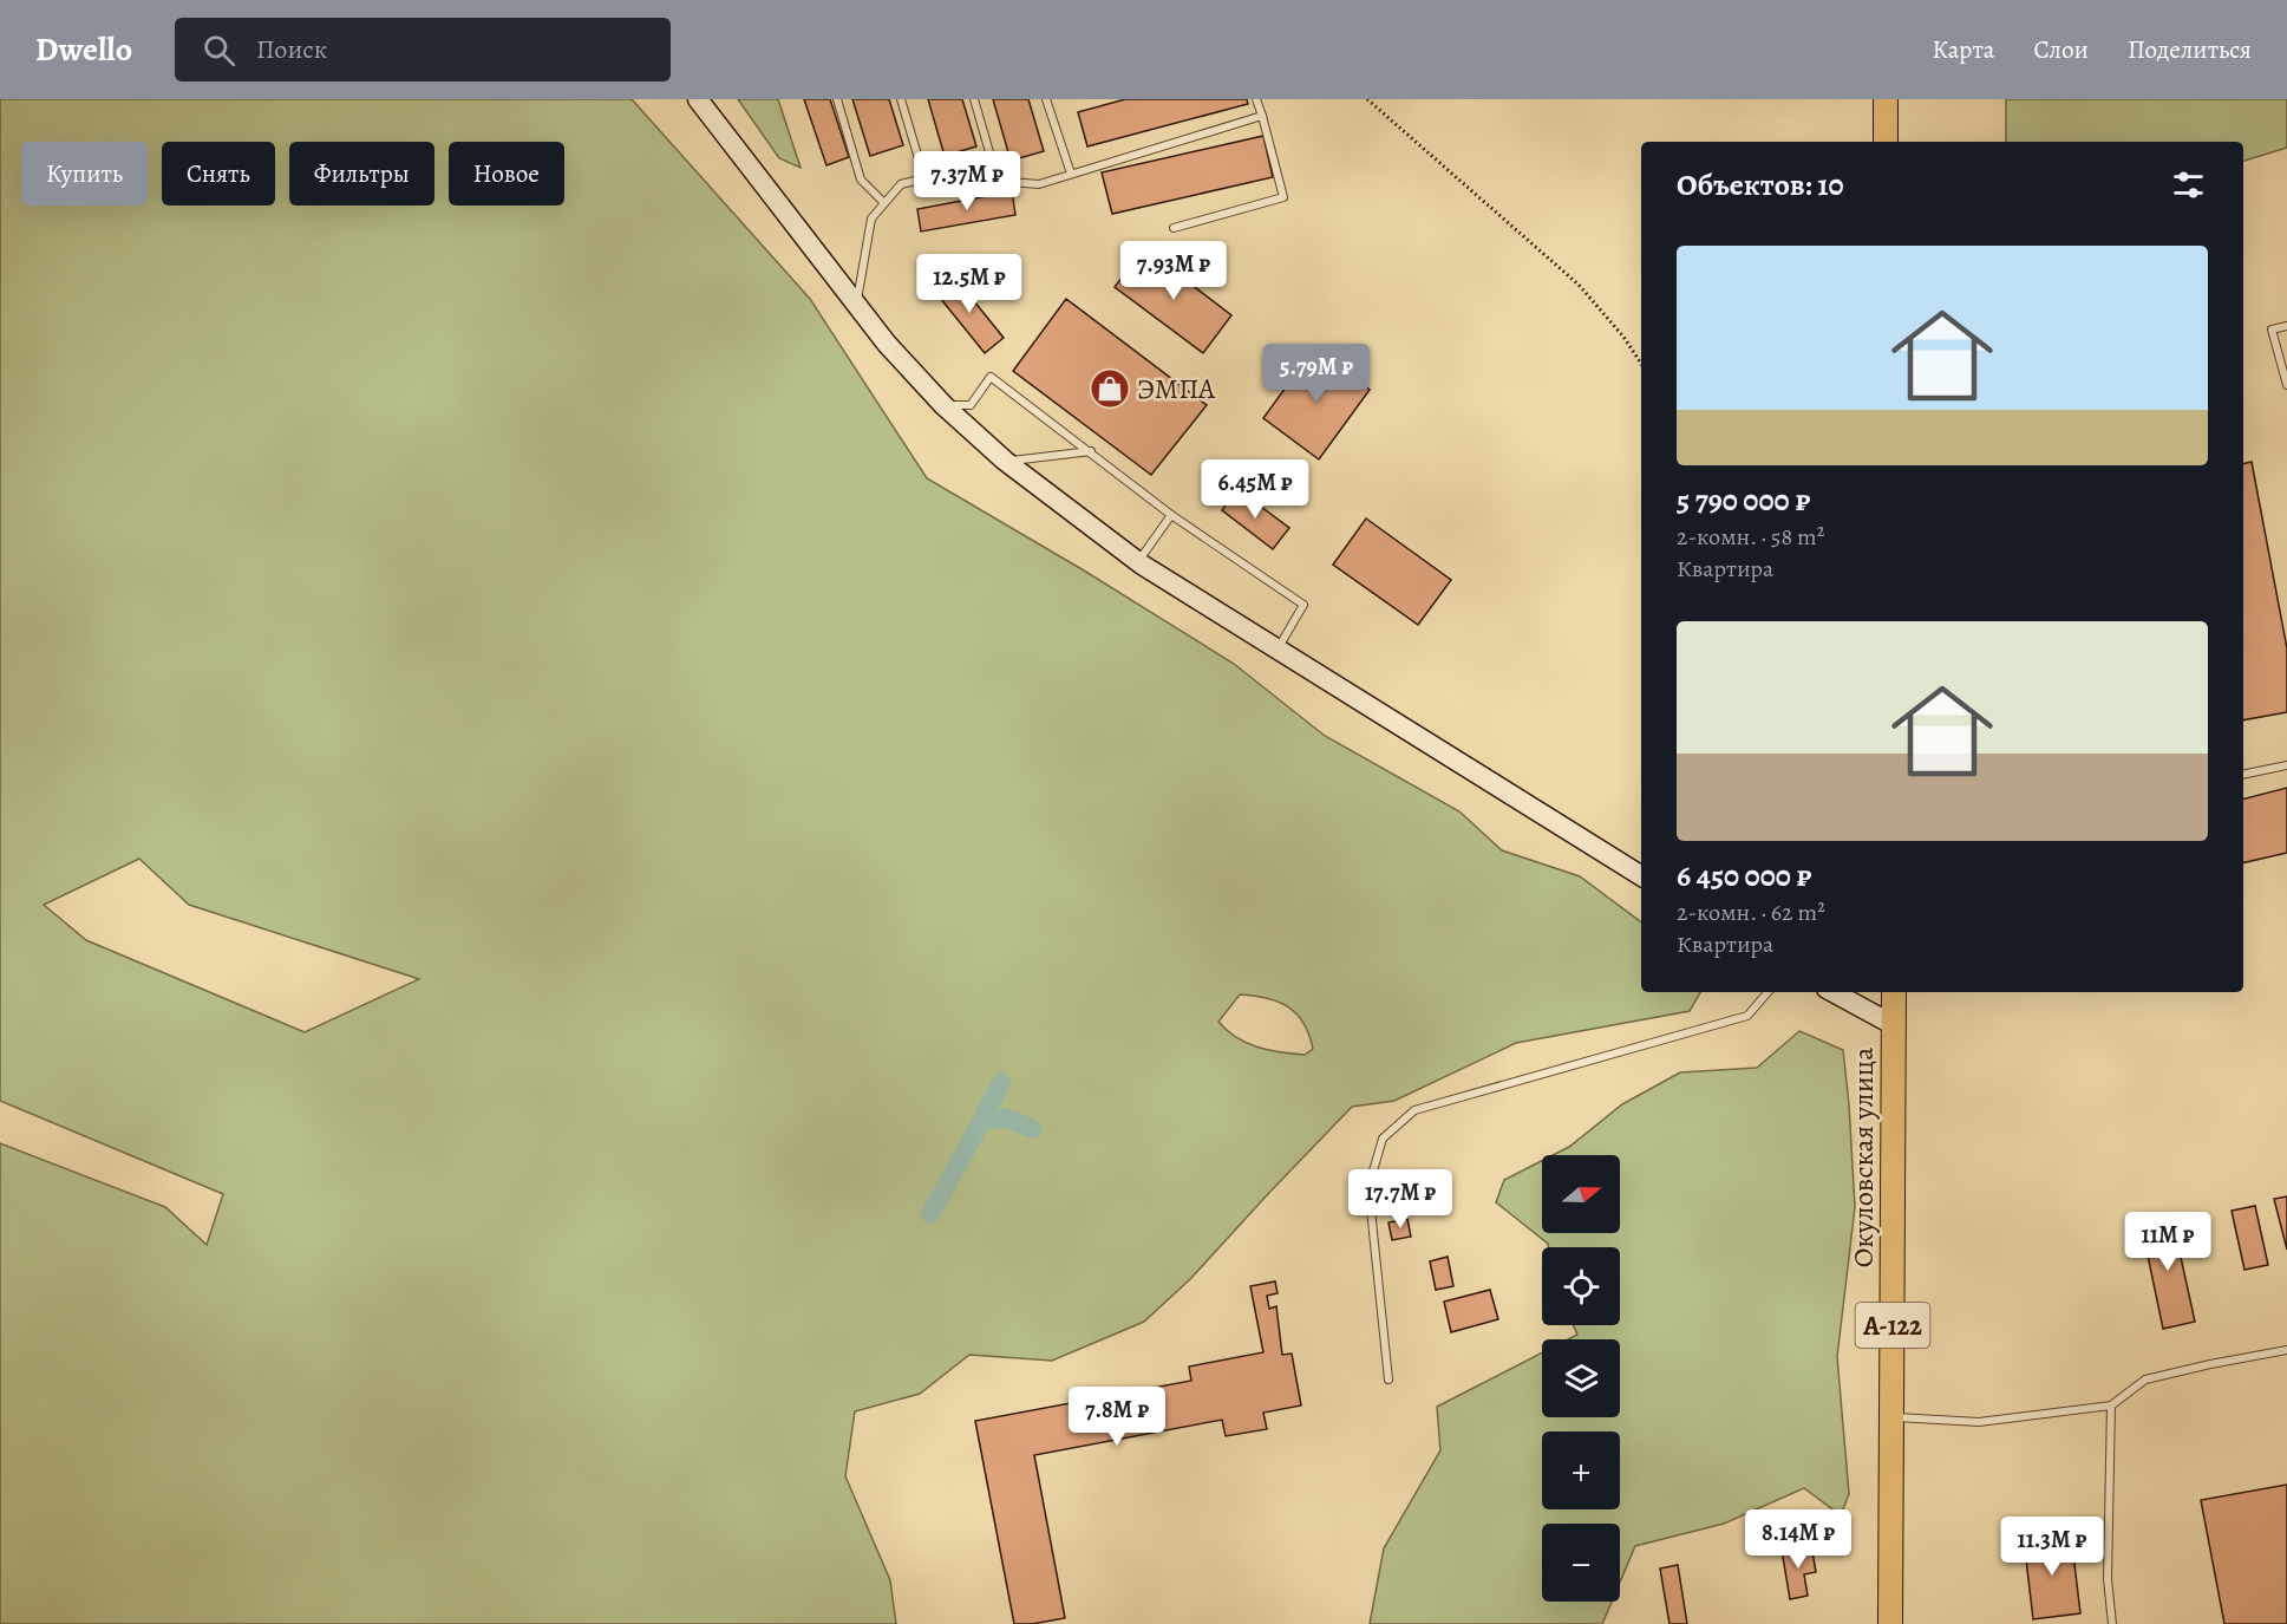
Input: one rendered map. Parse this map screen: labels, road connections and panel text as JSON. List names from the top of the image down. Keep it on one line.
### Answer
{"streets":{"main road":["Окуловская улица","А-122"]},"places":{"shop":["ЭМПА"]},"north":"right","page":{"header":"Dwello","search":"Поиск","nav":["Карта","Слои","Поделиться"],"chip":["Купить","Снять","Фильтры","Новое"],"heading":"Объектов: 10","price":["7.37M ₽","7.93M ₽","12.5M ₽","5.79M ₽","6.45M ₽","17.7M ₽","11M ₽","7.8M ₽","8.14M ₽","11.3M ₽"],"list":[{"name":"5 790 000 ₽","note":"2-комн. · 58 m² · Квартира"},{"name":"6 450 000 ₽","note":"2-комн. · 62 m² · Квартира"}],"map_buttons":["+","−"]}}
